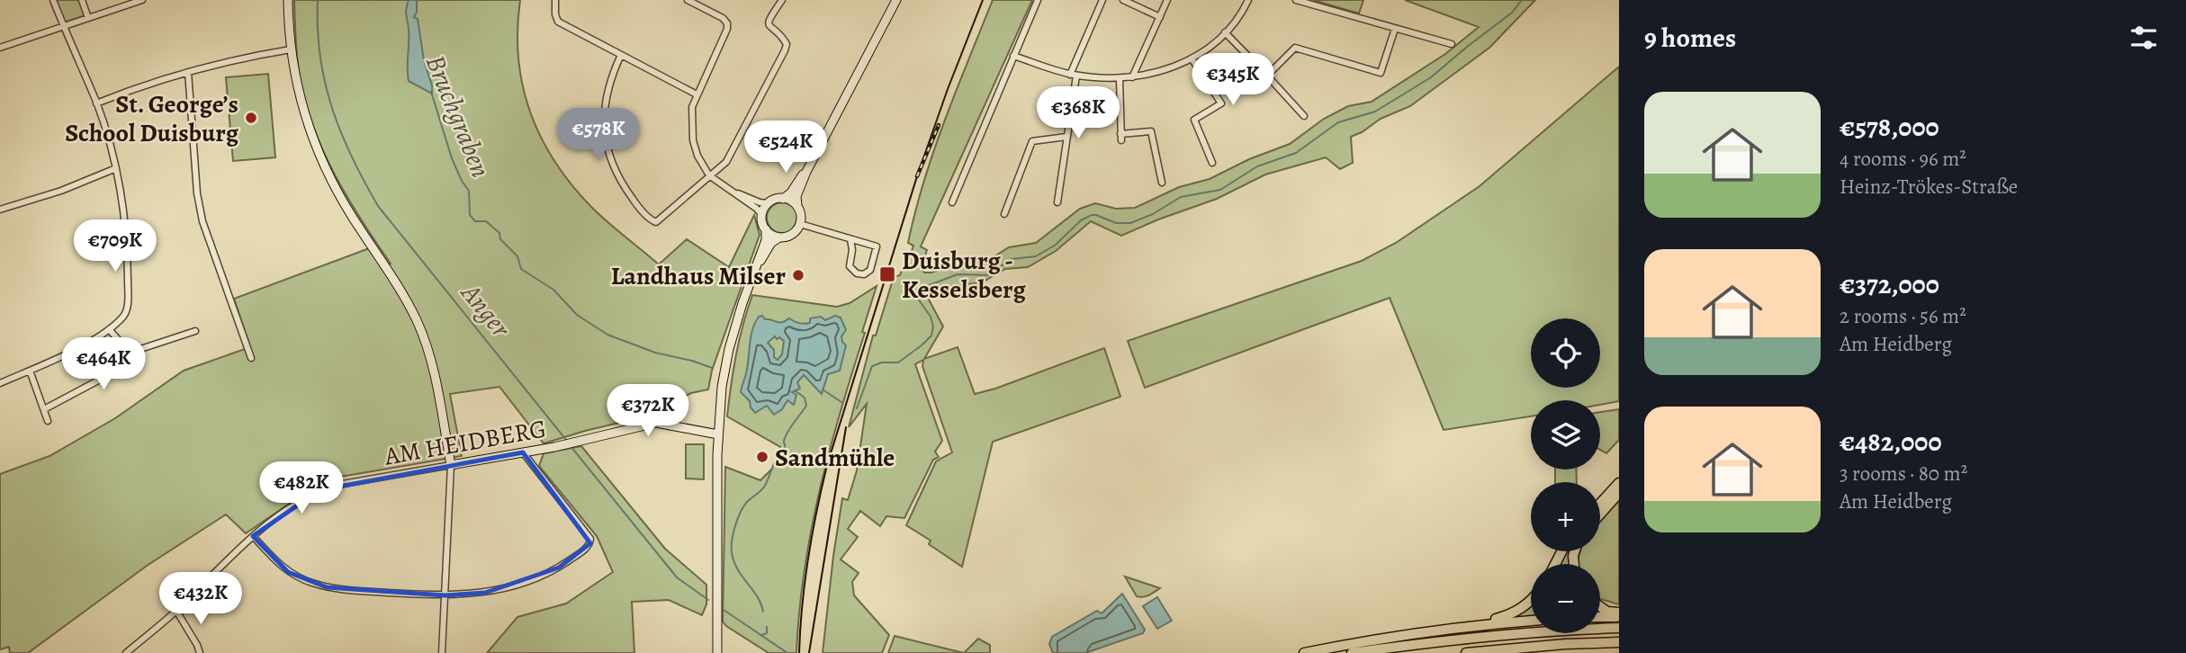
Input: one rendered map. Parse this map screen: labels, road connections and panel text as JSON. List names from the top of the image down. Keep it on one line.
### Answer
{"streets":{"main road":["AM HEIDBERG"]},"water":["Bruchgraben","Anger"],"places":{"other":["St. George’s School Duisburg","Landhaus Milser","Sandmühle"],"transit":["Duisburg - Kesselsberg"]},"page":{"heading":"9 homes","price":["€345K","€368K","€578K","€524K","€709K","€464K","€372K","€482K","€432K"],"list":[{"name":"€578,000","note":"4 rooms · 96 m² · Heinz-Trökes-Straße"},{"name":"€372,000","note":"2 rooms · 56 m² · Am Heidberg"},{"name":"€482,000","note":"3 rooms · 80 m² · Am Heidberg"}],"map_buttons":["+","−"]}}
